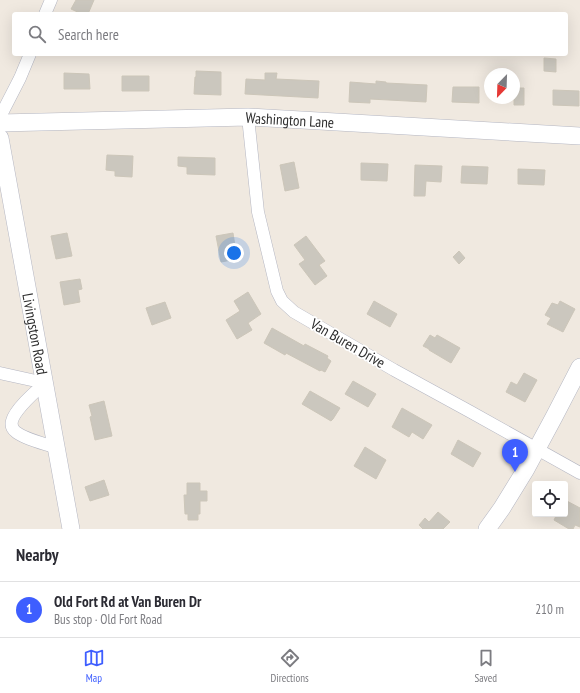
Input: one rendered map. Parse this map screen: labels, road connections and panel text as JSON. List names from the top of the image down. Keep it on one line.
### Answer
{"streets":{"main road":["Washington Lane","Livingston Road"],"street":["Van Buren Drive"]},"crossings":[["Washington Lane","Van Buren Drive"]],"north":"bottom left","page":{"search":"Search here","pins":"1","heading":"Nearby","list":[{"mark":"1","name":"Old Fort Rd at Van Buren Dr","note":"Bus stop · Old Fort Road","value":"210 m"}],"nav":["Map","Directions","Saved"]}}
